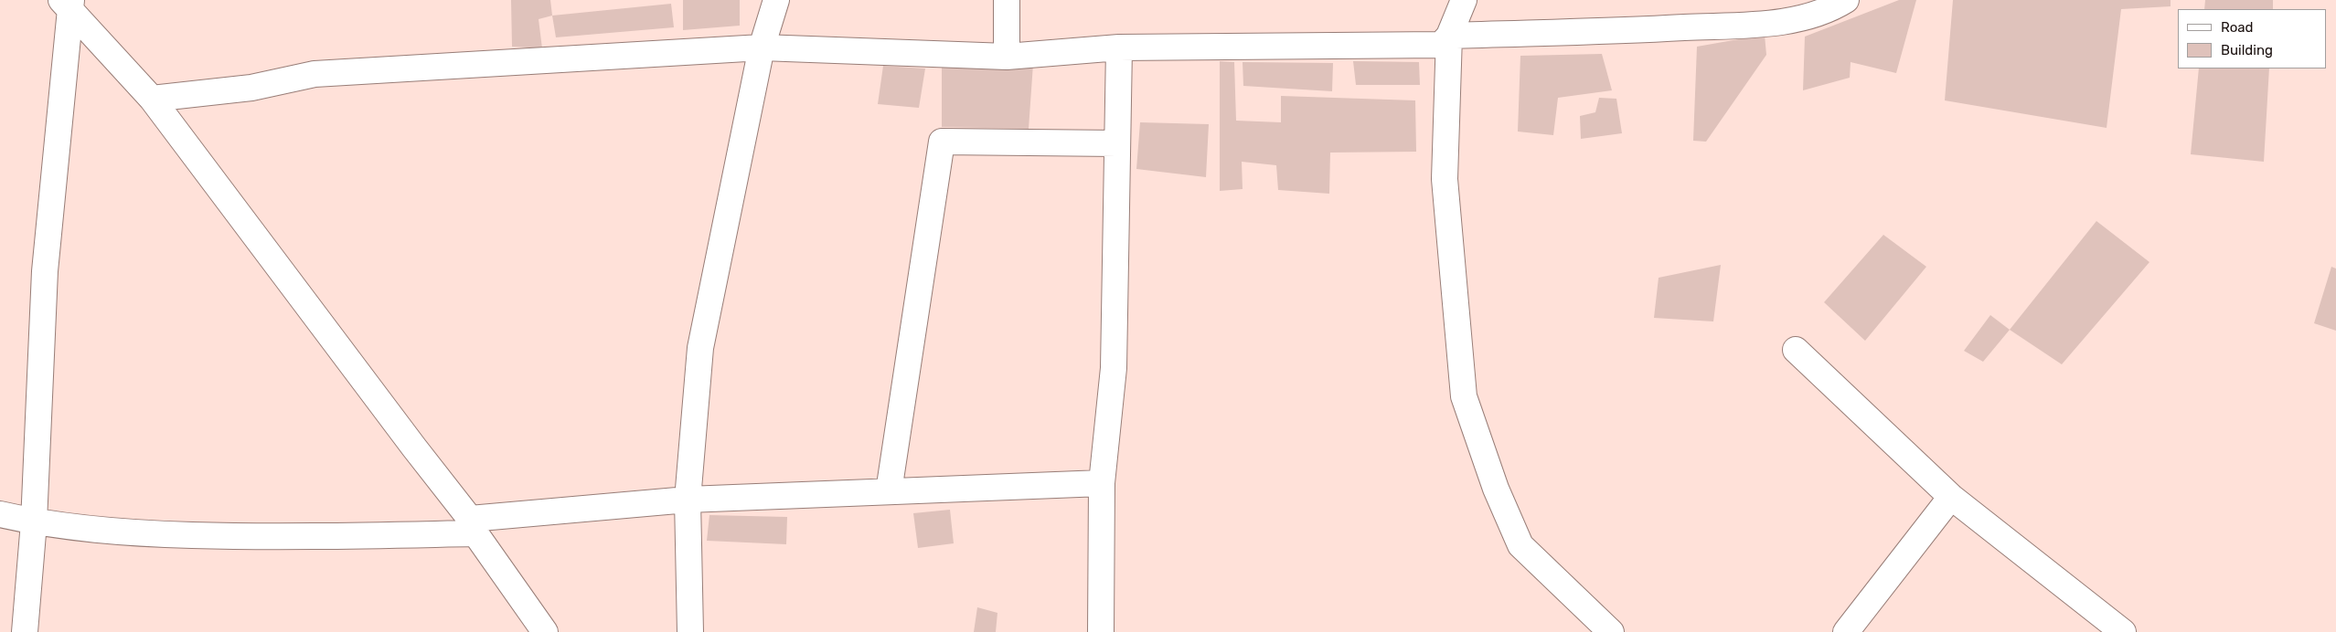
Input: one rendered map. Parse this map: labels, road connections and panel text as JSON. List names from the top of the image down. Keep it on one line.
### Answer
{"legend":["Road","Building"]}
